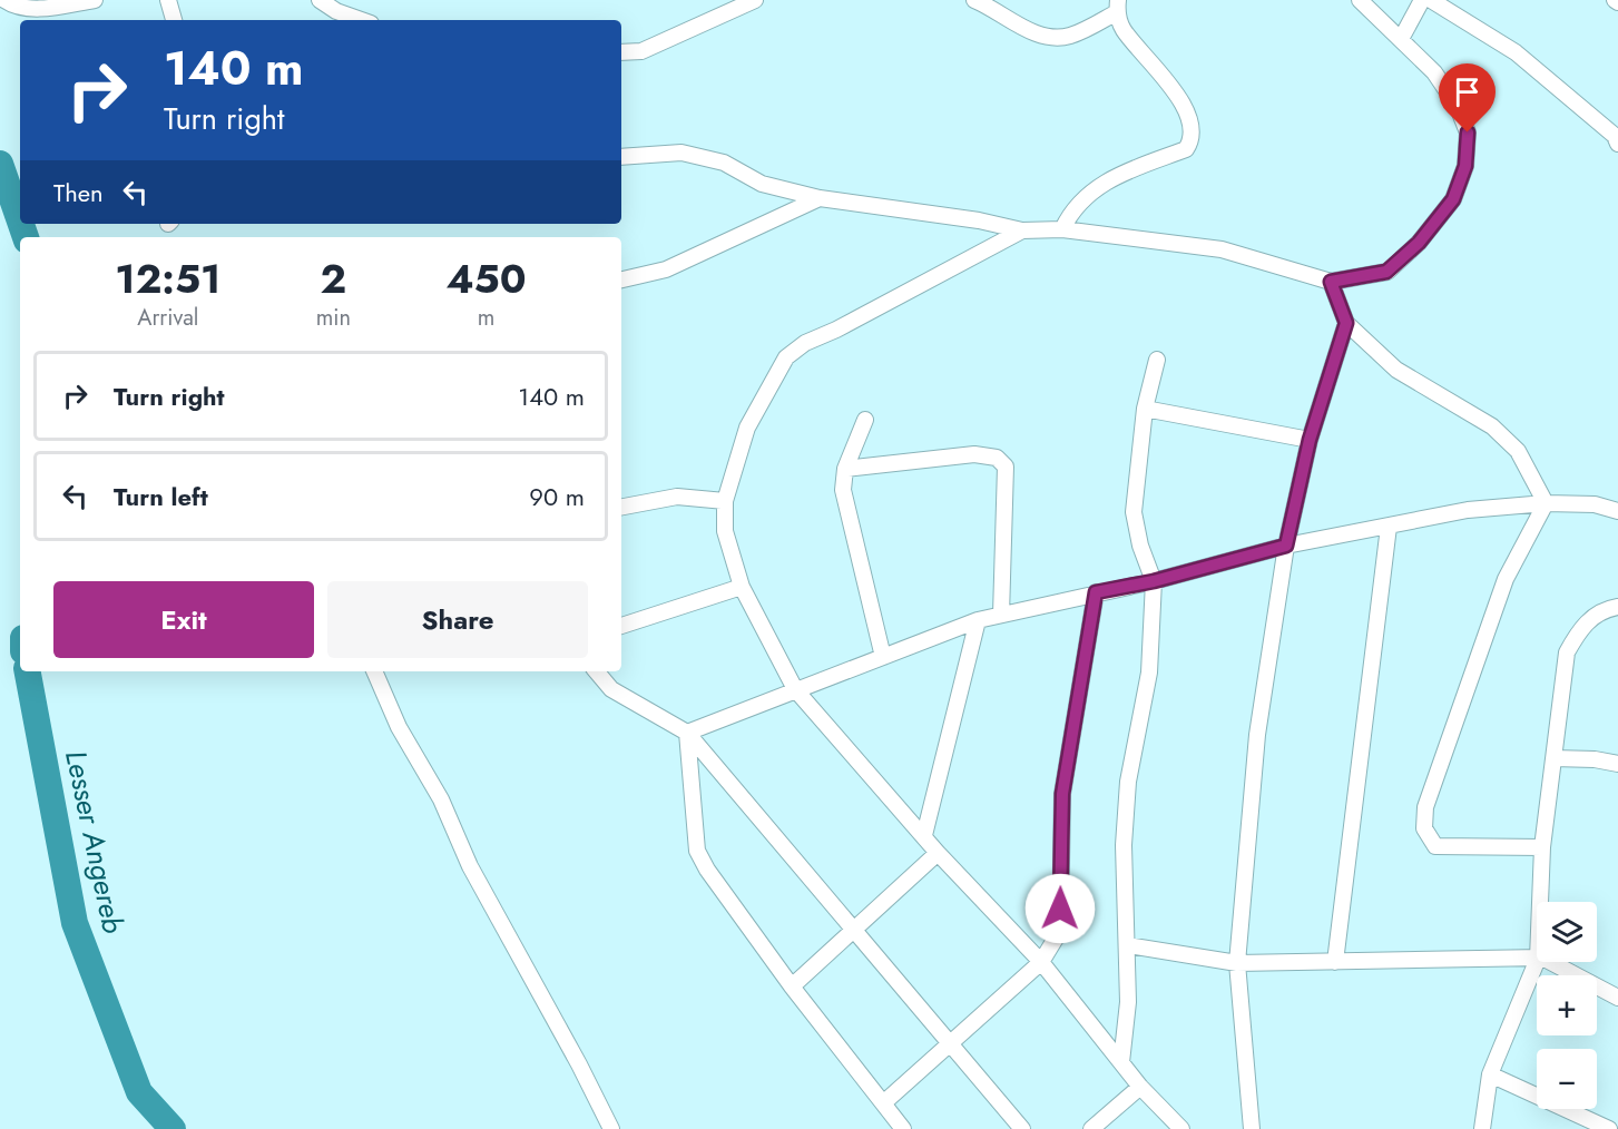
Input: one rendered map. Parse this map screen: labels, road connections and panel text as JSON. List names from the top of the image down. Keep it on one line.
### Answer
{"water":["Lesser Angereb"],"page":{"turn":["140 m","Turn right"],"then":"Then","eta":["12:51","Arrival","2","min","450","m"],"list":[{"name":"Turn right","value":"140 m"},{"name":"Turn left","value":"90 m"}],"buttons":["Exit","Share"],"map_buttons":["+","−"]}}
